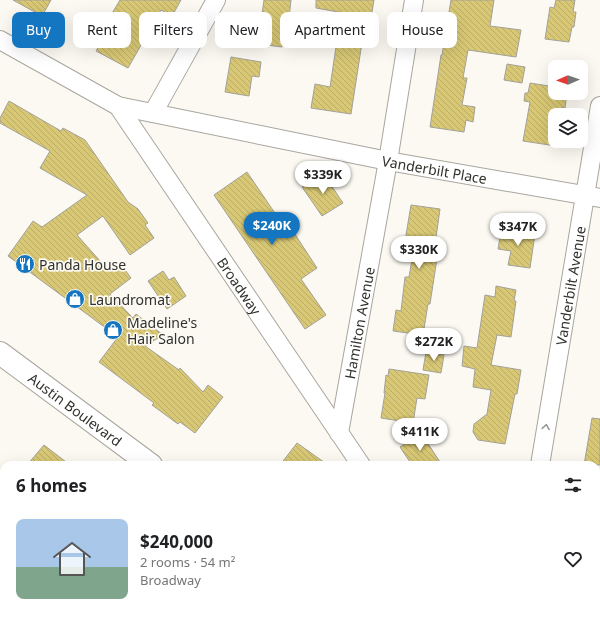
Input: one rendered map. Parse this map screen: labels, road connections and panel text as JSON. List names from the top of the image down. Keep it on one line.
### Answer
{"streets":{"main road":["Austin Boulevard"],"street":["Vanderbilt Place","Vanderbilt Avenue","Broadway","Hamilton Avenue"]},"crossings":[["Vanderbilt Place","Vanderbilt Avenue"],["Vanderbilt Place","Broadway"],["Vanderbilt Place","Hamilton Avenue"],["Broadway","Hamilton Avenue"]],"one_way":["Vanderbilt Avenue"],"places":{"restaurant":["Panda House"],"shop":["Laundromat","Madeline's Hair Salon"]},"north":"left","page":{"chip":["Buy","Rent","Filters","New","Apartment","House"],"price":["$339K","$240K","$347K","$330K","$272K","$411K"],"heading":"6 homes","list":[{"name":"$240,000","note":"2 rooms · 54 m² · Broadway"}]}}
